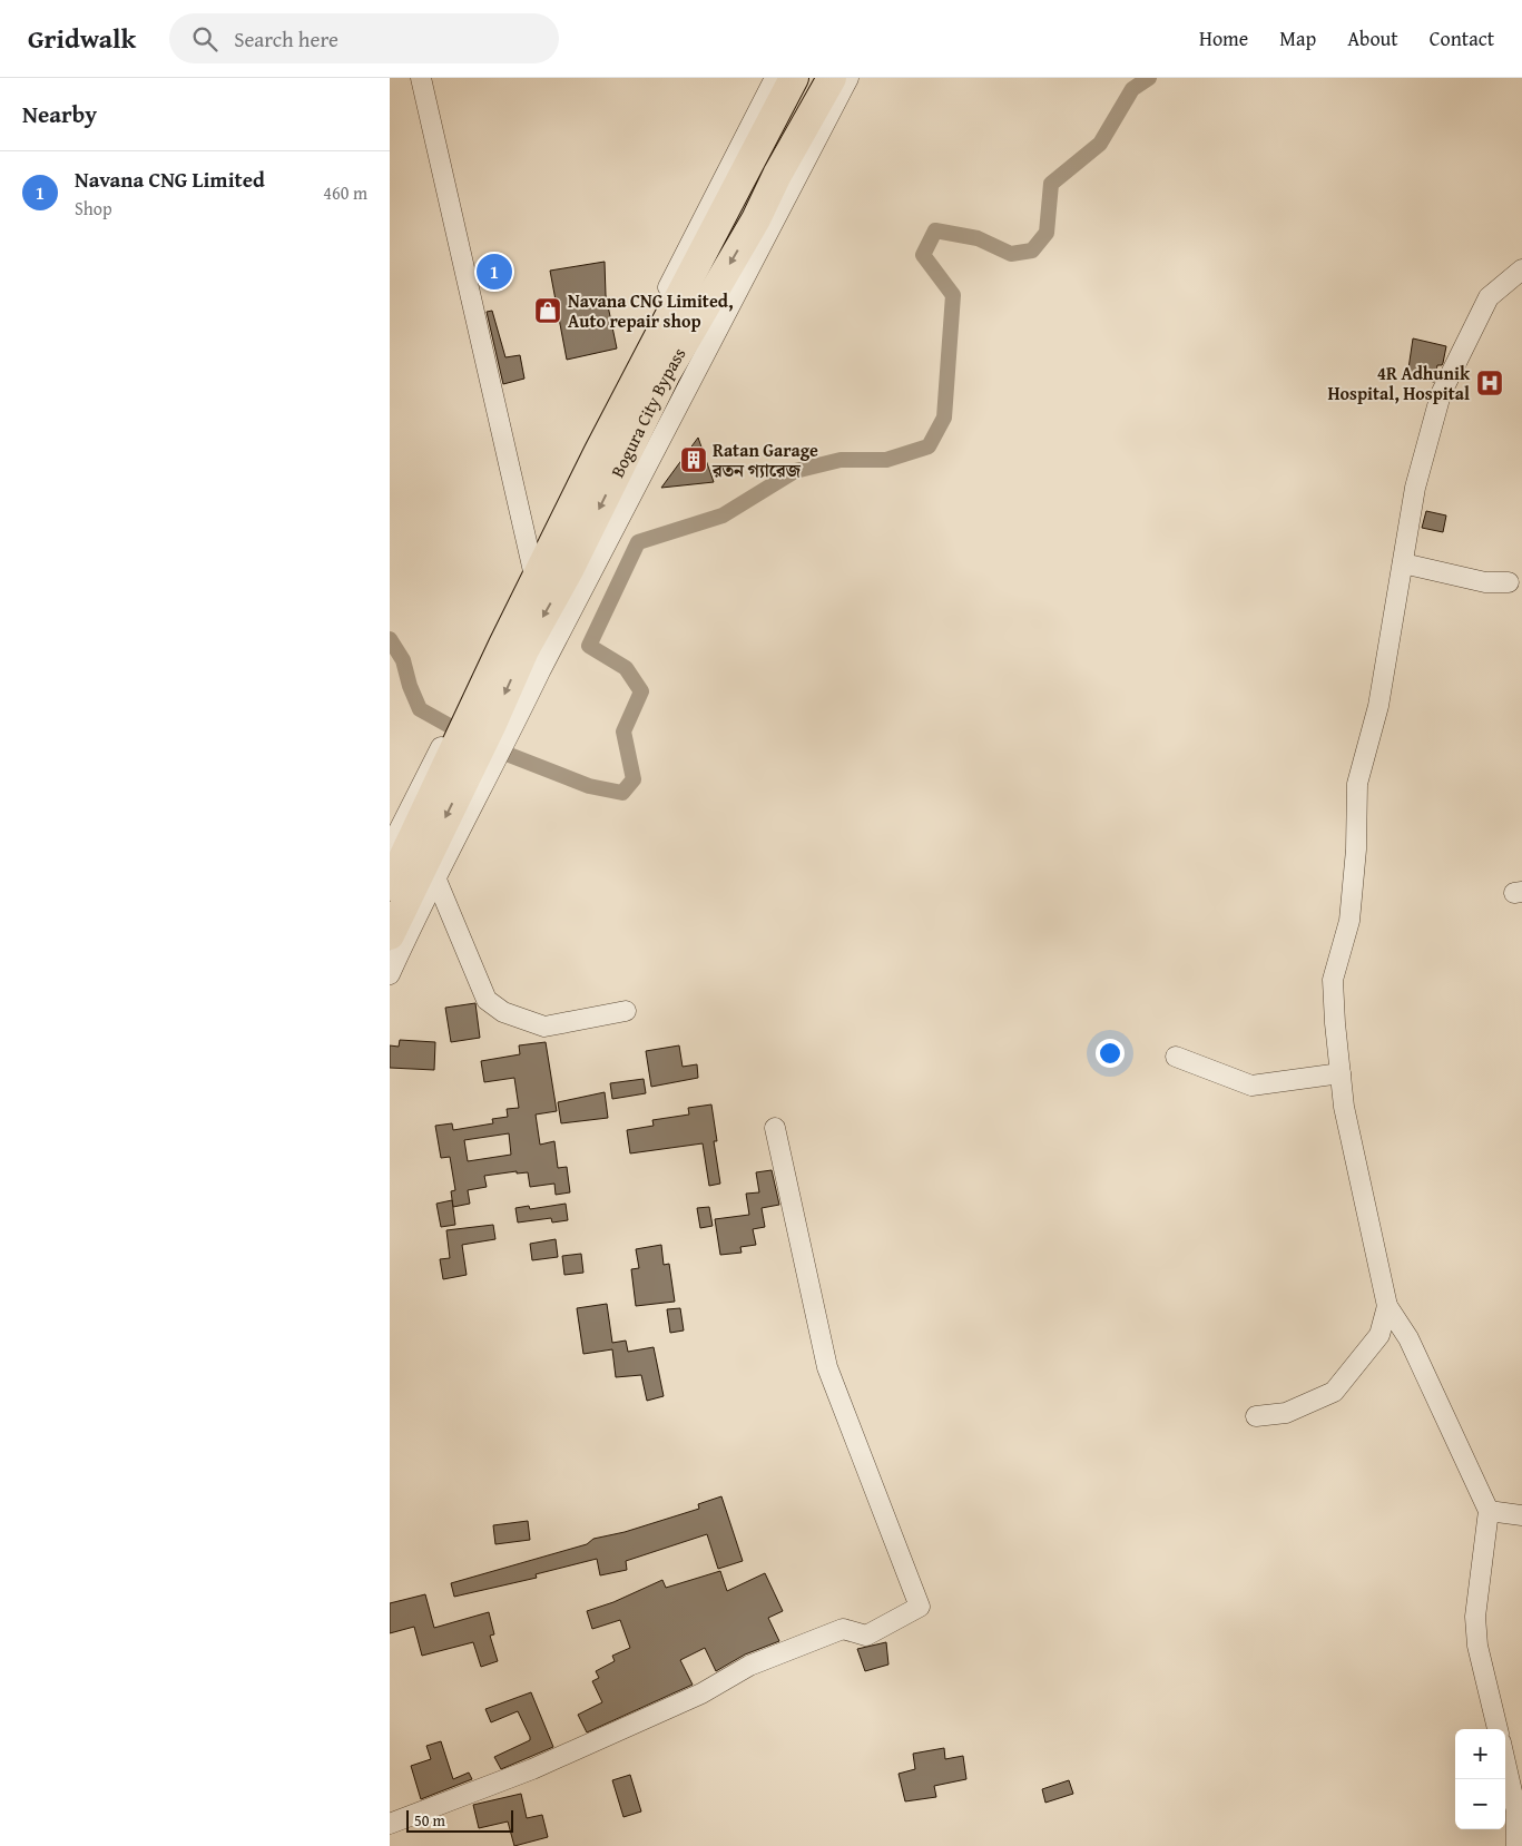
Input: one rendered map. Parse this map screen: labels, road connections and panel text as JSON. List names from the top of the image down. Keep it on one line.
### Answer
{"streets":{"highway":["Bogura City Bypass"]},"places":{"shop":["Navana CNG Limited, Auto repair shop"],"hospital":["4R Adhunik Hospital, Hospital"],"building":["Ratan Garage রতন গ্যারেজ"]},"scale_bar":"50 m","page":{"header":"Gridwalk","search":"Search here","nav":["Home","Map","About","Contact"],"heading":"Nearby","list":[{"mark":"1","name":"Navana CNG Limited","note":"Shop","value":"460 m"}],"pins":"1","map_buttons":["+","−"],"scale":"50 m"}}
